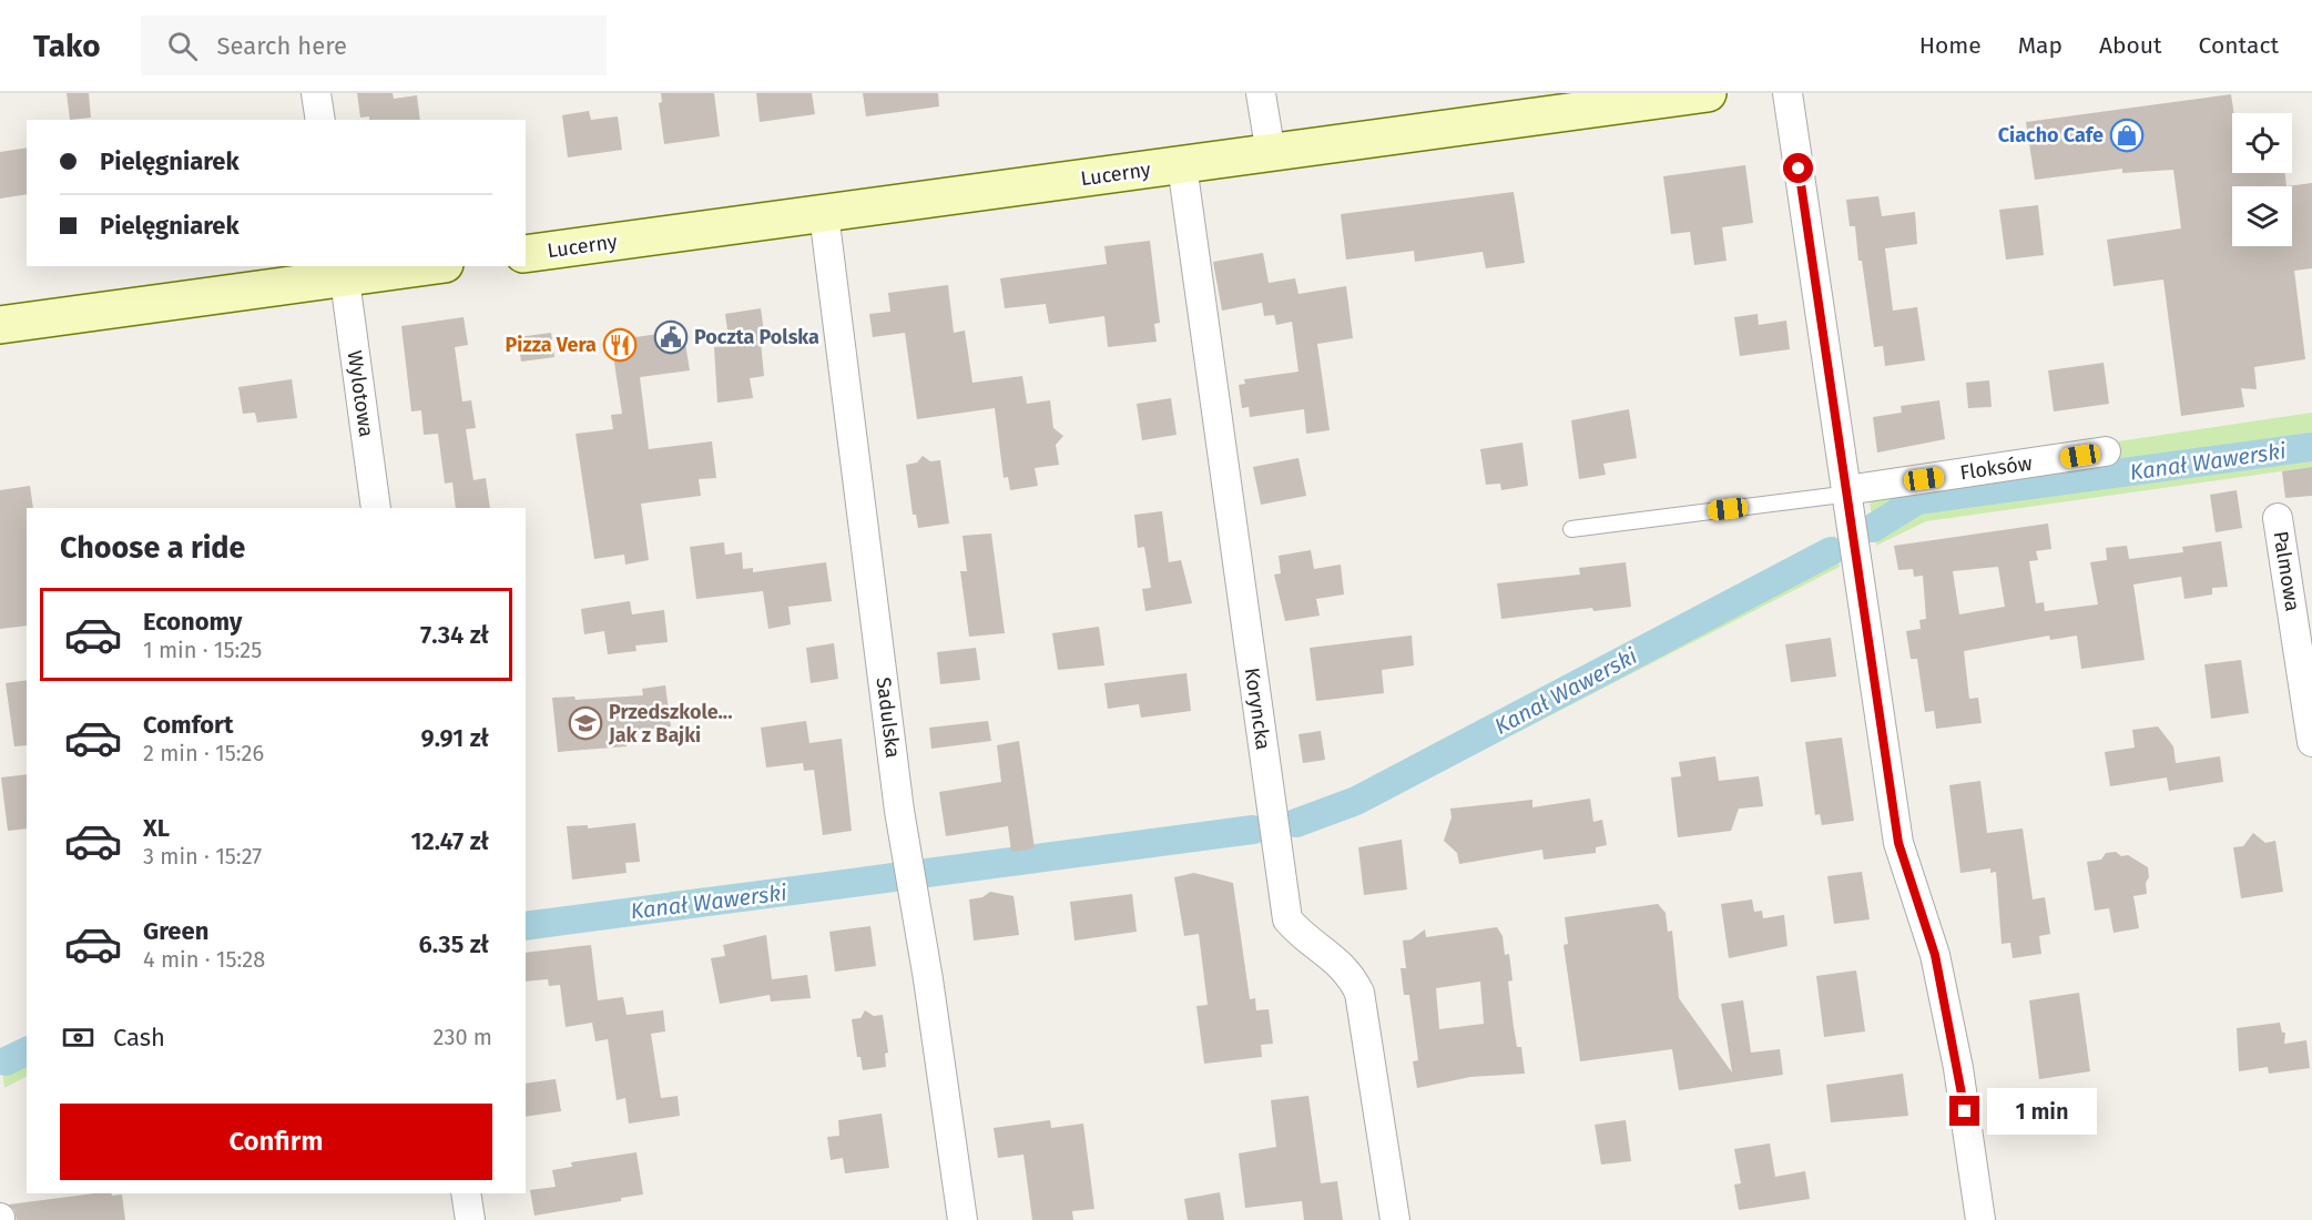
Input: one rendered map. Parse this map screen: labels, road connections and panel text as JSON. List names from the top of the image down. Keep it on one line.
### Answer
{"streets":{"street":["Lucerny","Wylotowa","Floksów","Palmowa","Koryncka","Sadulska"]},"crossings":[["Lucerny","Koryncka"],["Lucerny","Sadulska"]],"water":["Kanał Wawerski"],"places":{"shop":["Ciacho Cafe"],"public building":["Poczta Polska"],"restaurant":["Pizza Vera"],"school or university":["Przedszkole... Jak z Bajki"]},"page":{"header":"Tako","search":"Search here","nav":["Home","Map","About","Contact"],"banner":["Pielęgniarek","Pielęgniarek"],"heading":"Choose a ride","list":[{"name":"Economy","note":"1 min · 15:25","value":"7.34 zł"},{"name":"Comfort","note":"2 min · 15:26","value":"9.91 zł"},{"name":"XL","note":"3 min · 15:27","value":"12.47 zł"},{"name":"Green","note":"4 min · 15:28","value":"6.35 zł"}],"pay":["Cash","230 m"],"bubble":"1 min","buttons":"Confirm"}}
